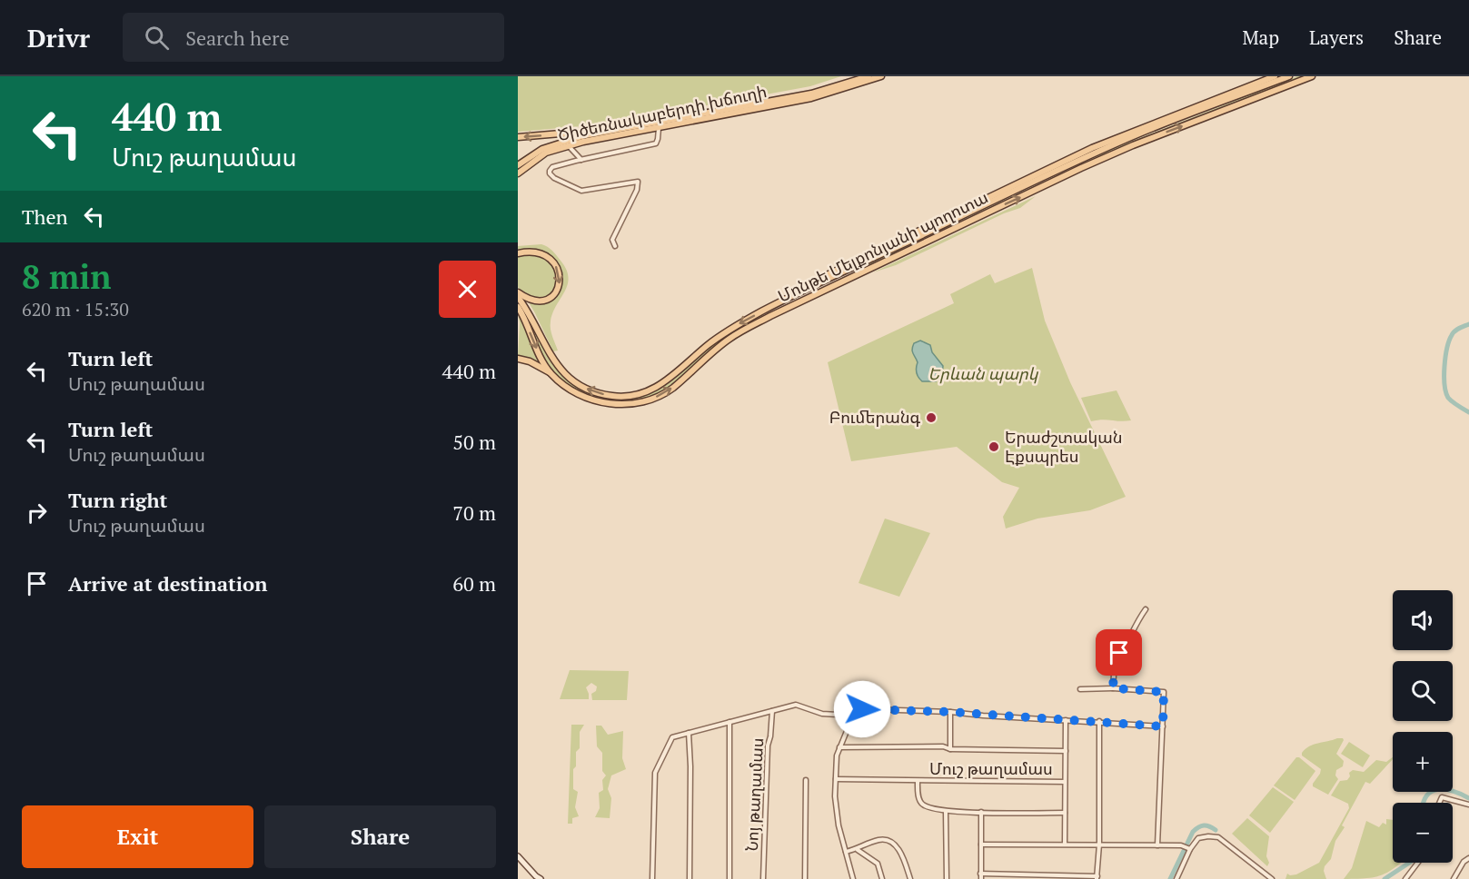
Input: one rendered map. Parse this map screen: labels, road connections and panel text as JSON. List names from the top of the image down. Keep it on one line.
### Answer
{"streets":{"main road":["Ծիծեռնակաբերդի խճուղի","Մոնթե Մելքոնյանի պողոտա"],"street":["Մուշ թաղամաս","Նոյ թաղամաս"]},"parks":["Երևան պարկ"],"places":["Բումերանգ","Երաժշտական Էքսպրես"],"page":{"header":"Drivr","search":"Search here","nav":["Map","Layers","Share"],"turn":["440 m","Մուշ թաղամաս"],"then":"Then","heading":["8 min","620 m · 15:30"],"list":[{"name":"Turn left","note":"Մուշ թաղամաս","value":"440 m"},{"name":"Turn left","note":"Մուշ թաղամաս","value":"50 m"},{"name":"Turn right","note":"Մուշ թաղամաս","value":"70 m"},{"name":"Arrive at destination","value":"60 m"}],"map_buttons":["+","−"],"buttons":["Exit","Share"]}}
